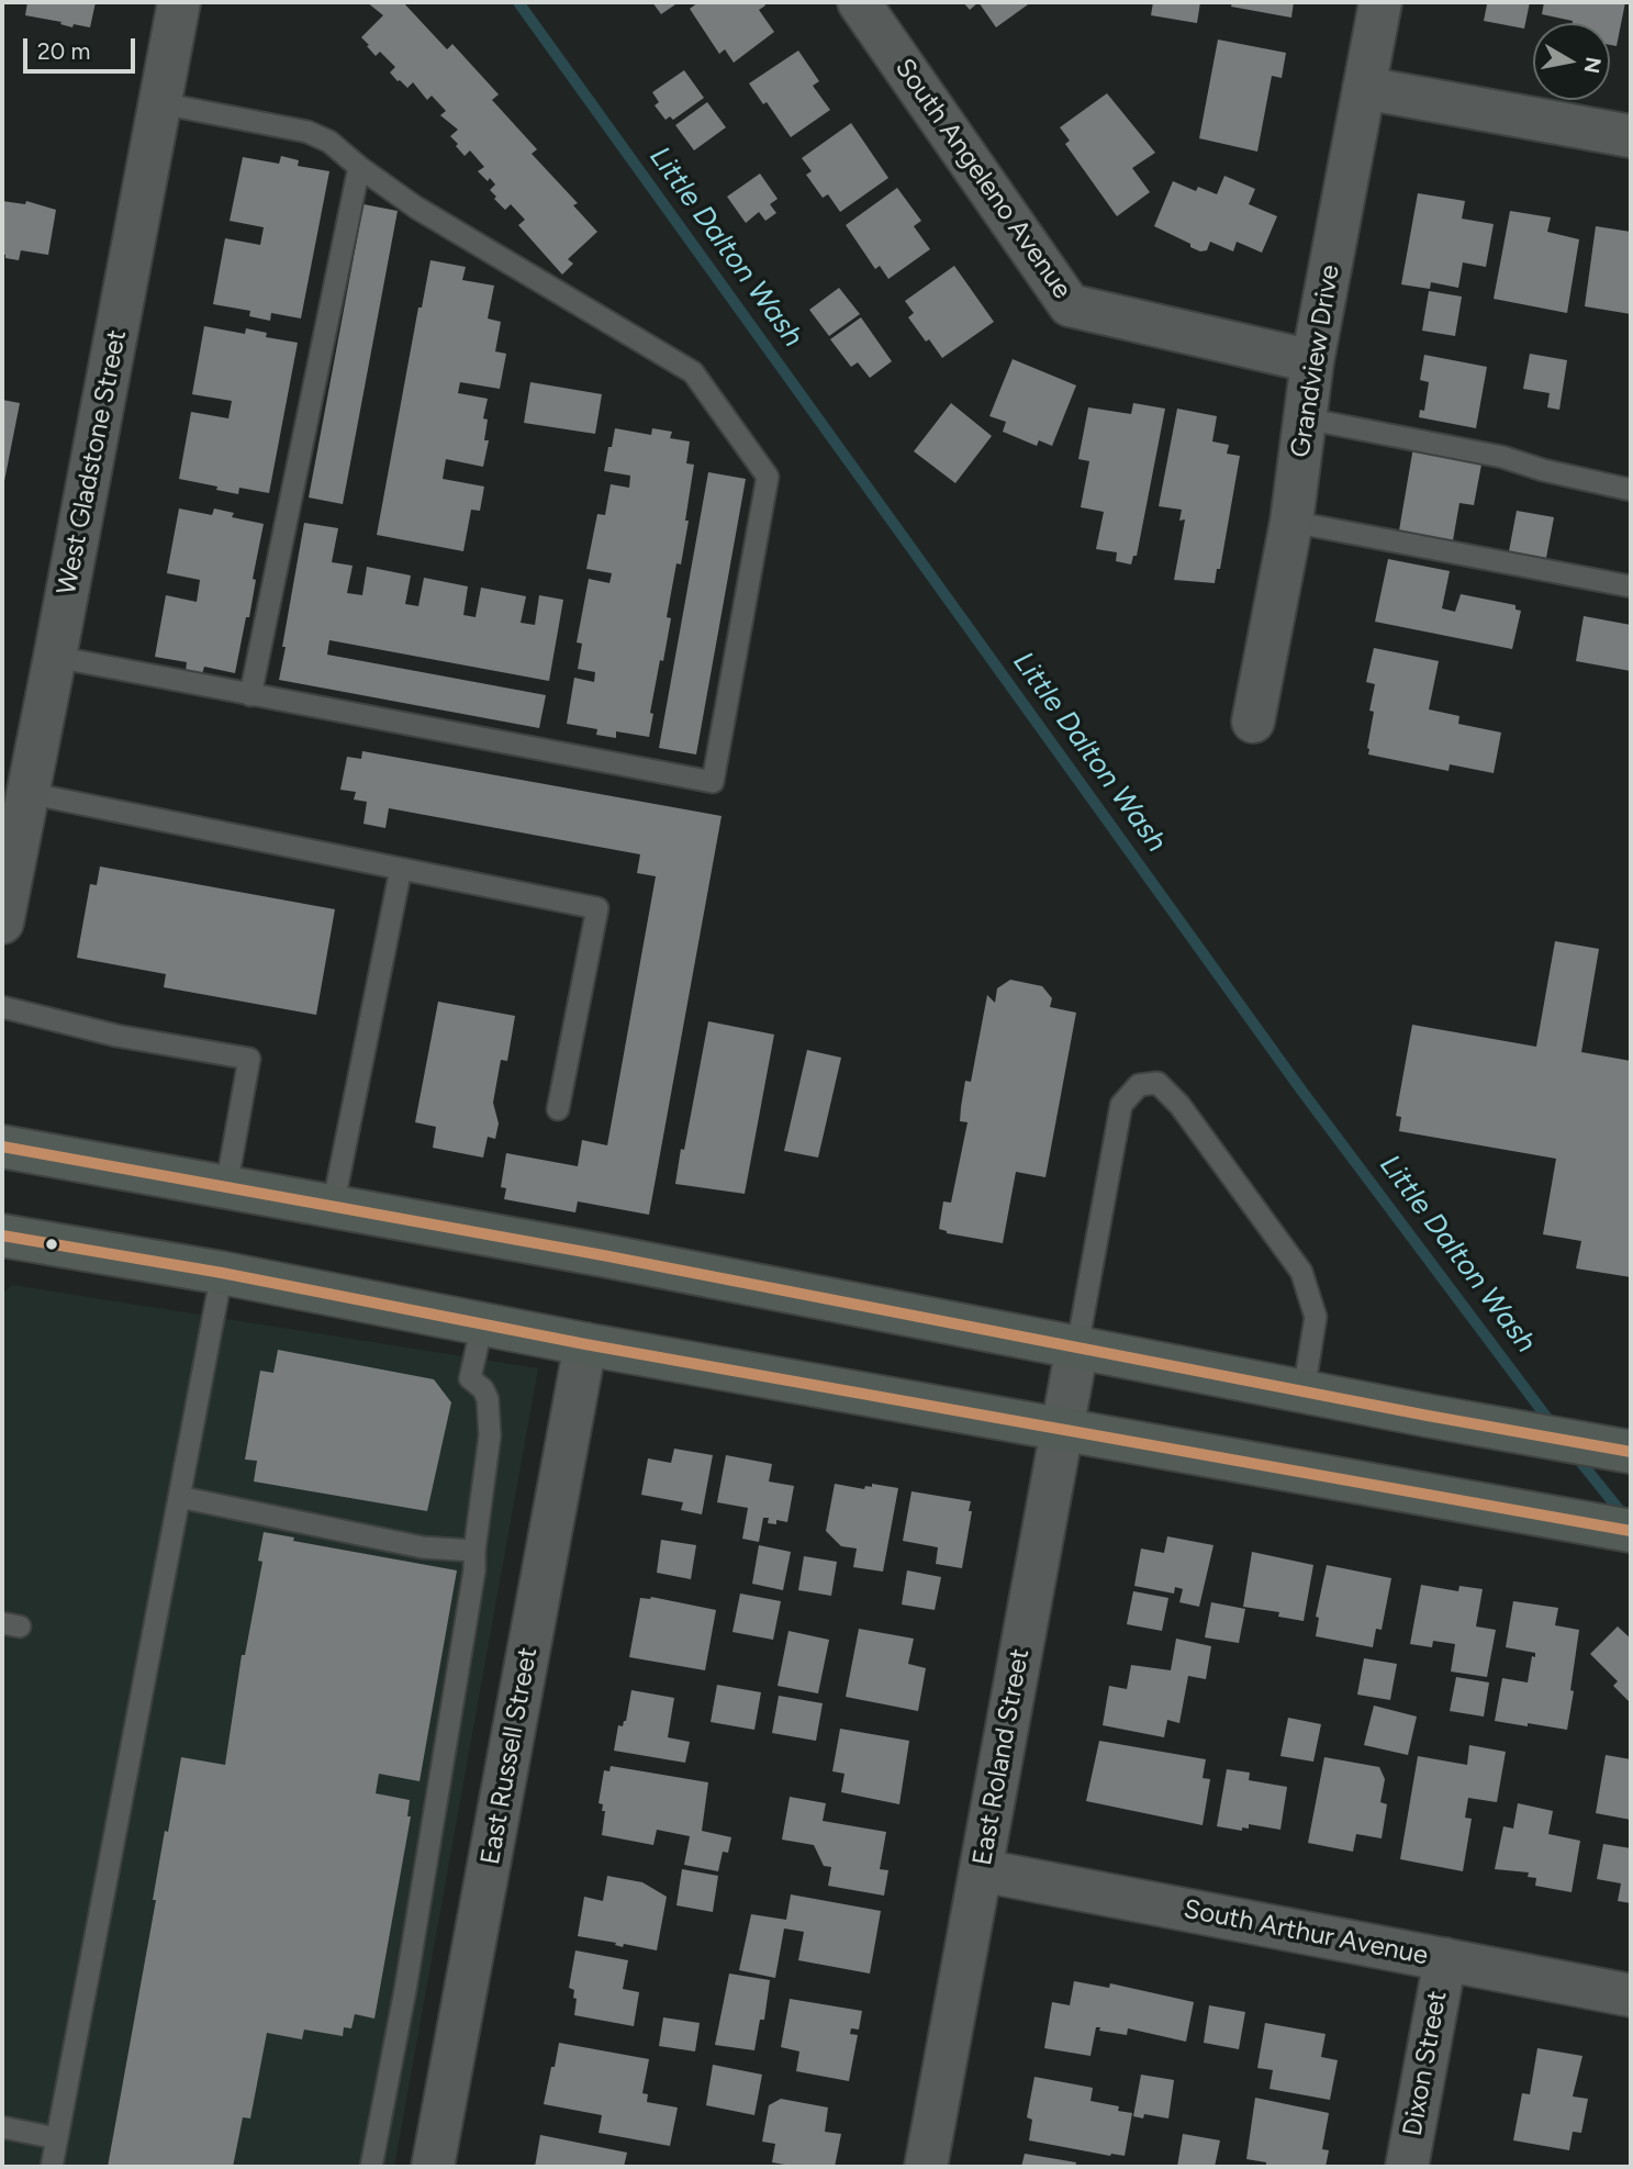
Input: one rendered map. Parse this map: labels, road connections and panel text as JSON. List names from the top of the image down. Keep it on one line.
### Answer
{"streets":{"street":["South Angeleno Avenue","Grandview Drive","West Gladstone Street","East Russell Street","East Roland Street","South Arthur Avenue","Dixon Street"]},"crossings":[["South Angeleno Avenue","Grandview Drive"],["East Roland Street","South Arthur Avenue"],["South Arthur Avenue","Dixon Street"]],"water":["Little Dalton Wash"],"scale_bar":"20 m","north":"right"}
